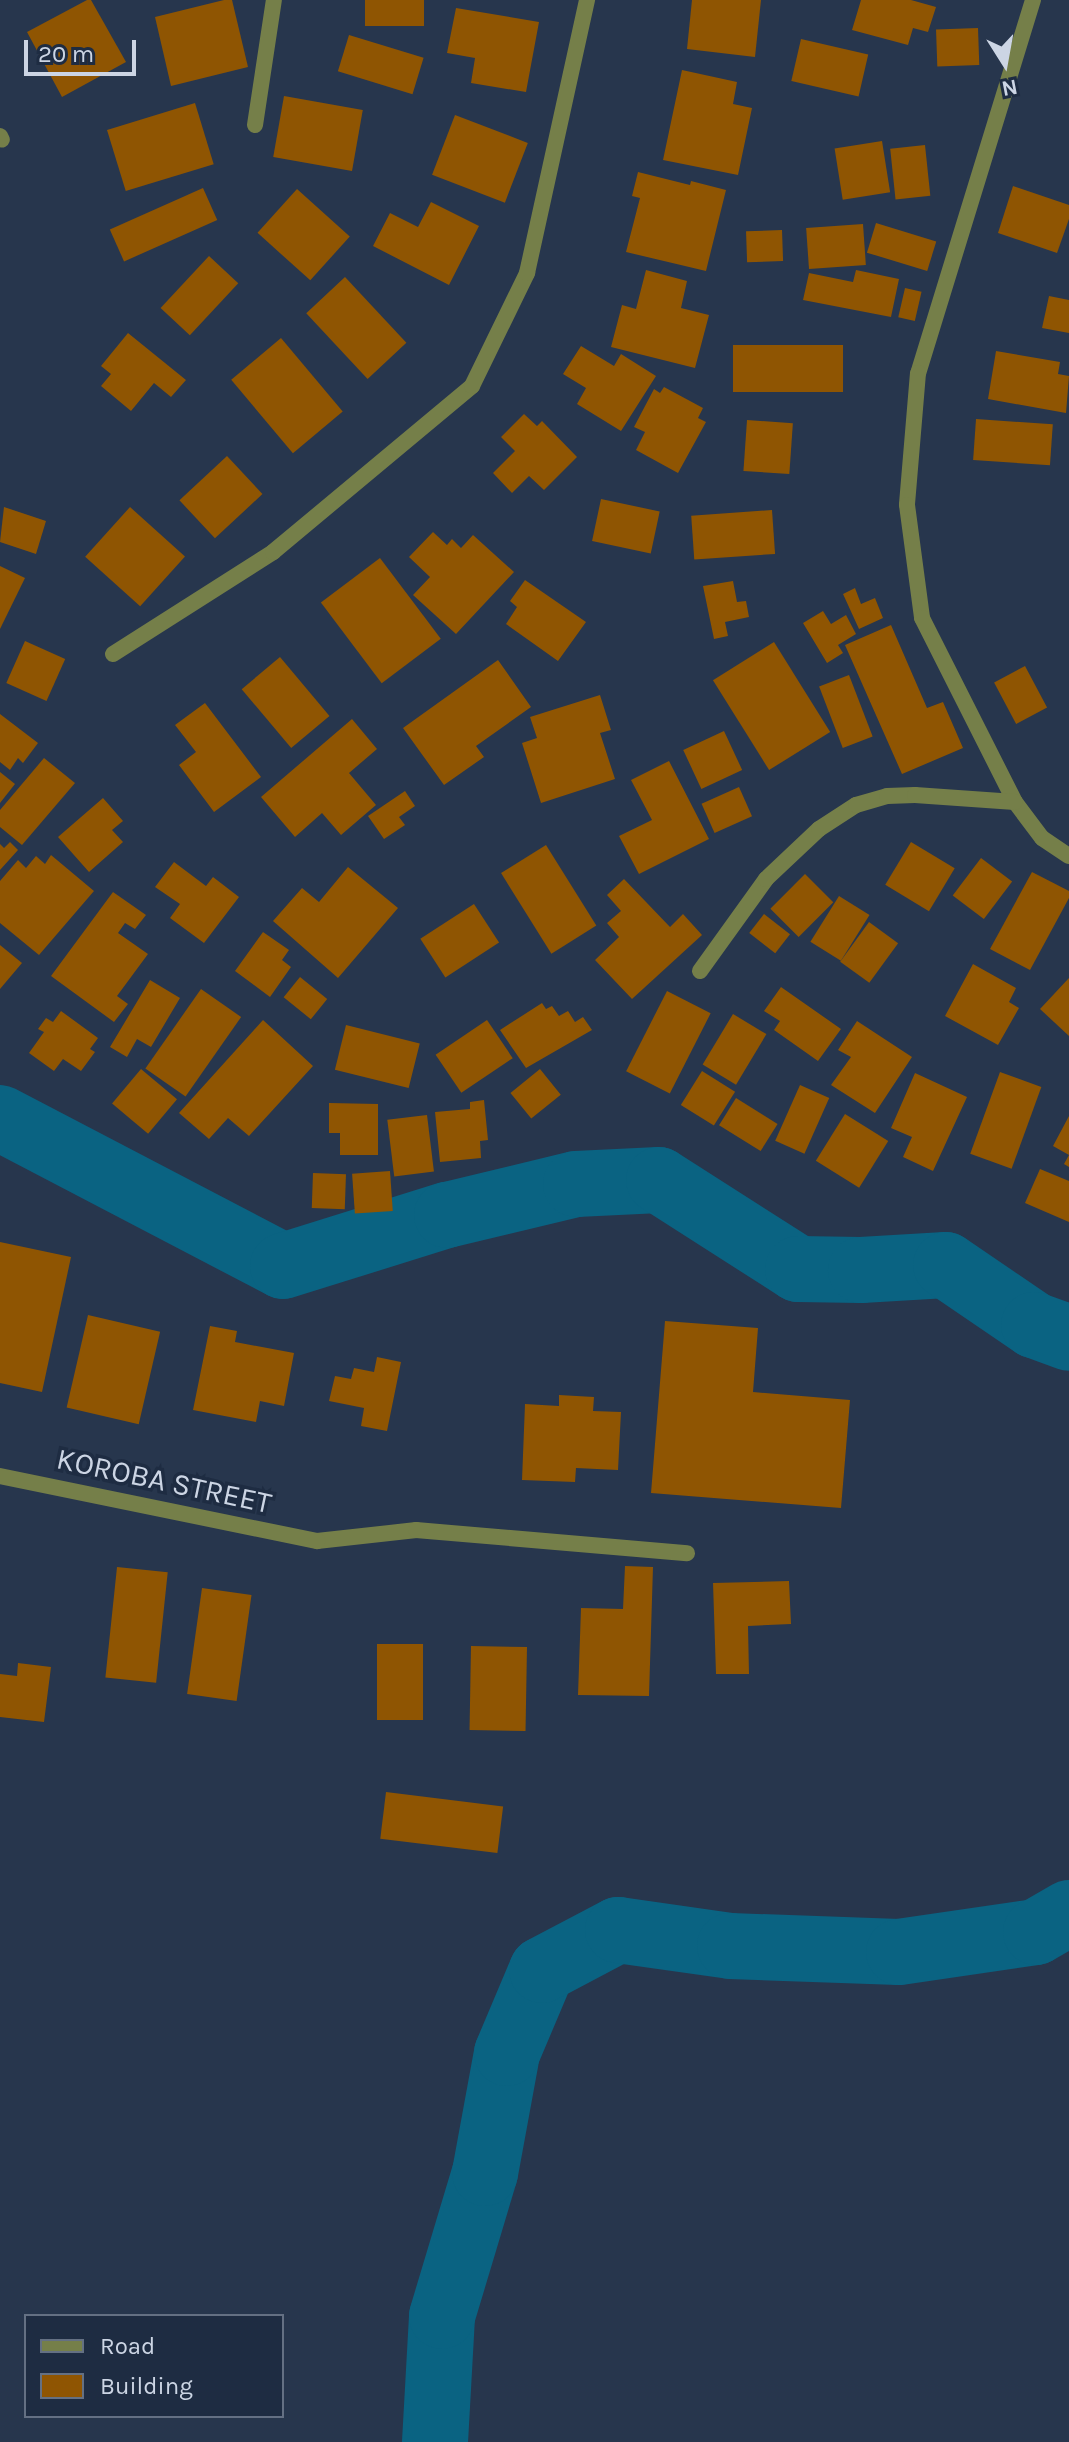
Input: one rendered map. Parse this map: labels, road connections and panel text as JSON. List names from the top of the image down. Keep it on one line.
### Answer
{"streets":{"street":["KOROBA STREET"]},"legend":["Road","Building"],"scale_bar":"20 m","north":"bottom"}
